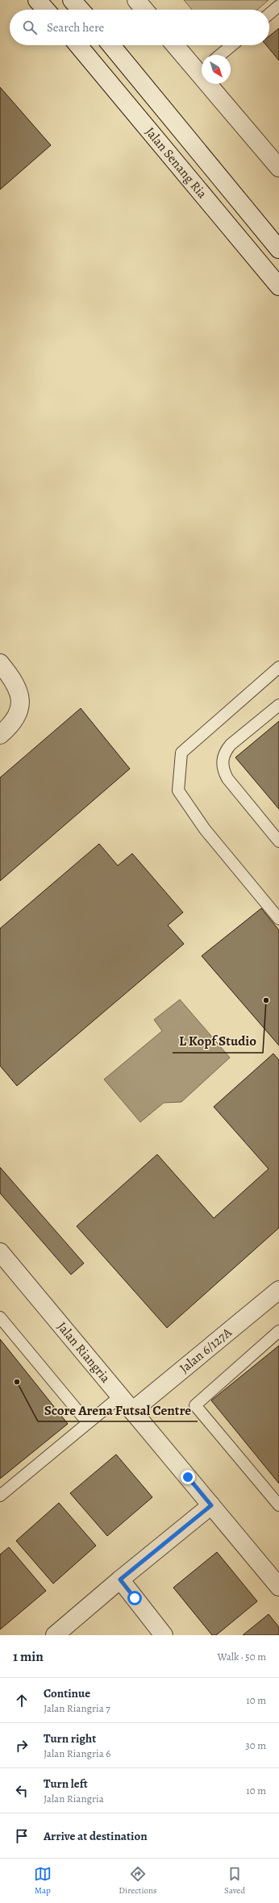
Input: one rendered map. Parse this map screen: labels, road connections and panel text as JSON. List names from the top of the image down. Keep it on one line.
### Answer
{"streets":{"street":["Jalan Senang Ria","Jalan 6/127A","Jalan Riangria"]},"crossings":[["Jalan 6/127A","Jalan Riangria"]],"places":["L Kopf Studio","Score Arena Futsal Centre"],"north":"bottom right","page":{"search":"Search here","heading":["1 min","Walk · 50 m"],"list":[["Continue","Jalan Riangria 7","10 m"],["Turn right","Jalan Riangria 6","30 m"],["Turn left","Jalan Riangria","10 m"],"Arrive at destination"],"nav":["Map","Directions","Saved"]}}
